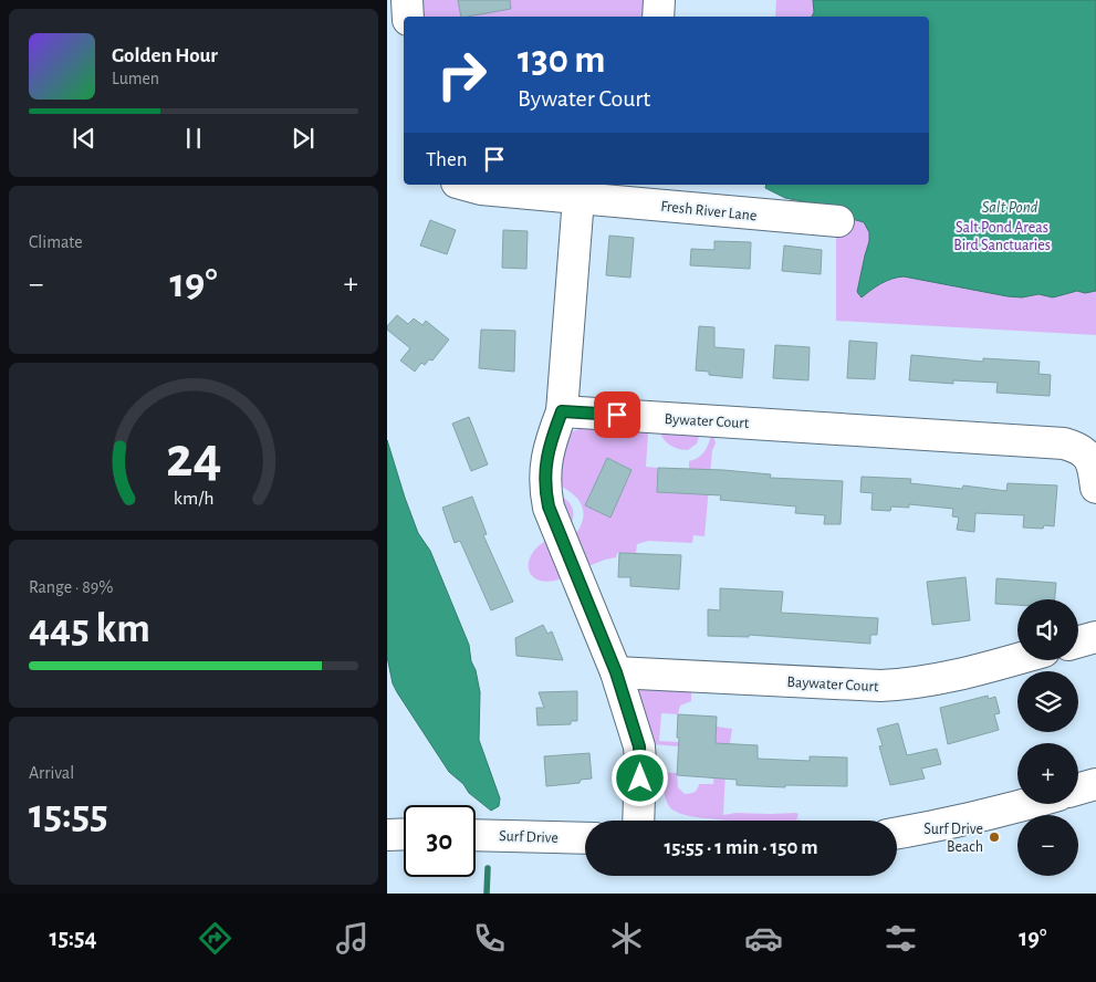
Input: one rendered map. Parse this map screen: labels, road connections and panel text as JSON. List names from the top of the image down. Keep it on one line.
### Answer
{"streets":{"street":["Fresh River Lane","Bywater Court","Baywater Court","Surf Drive"]},"water":["Salt Pond"],"parks":["Salt Pond Areas Bird Sanctuaries"],"places":["Surf Drive Beach"],"page":{"turn":["130 m","Bywater Court"],"song":["Golden Hour","Lumen"],"then":"Then","tile":["Climate",["Range · 89%","445 km"],["Arrival","15:55"]],"heat":["−","19°","+"],"map_buttons":["+","−"],"limit":"30","trip":"15:55 · 1 min · 150 m","tabs":["15:54","19°"],"gauge":["24","km/h"]}}
